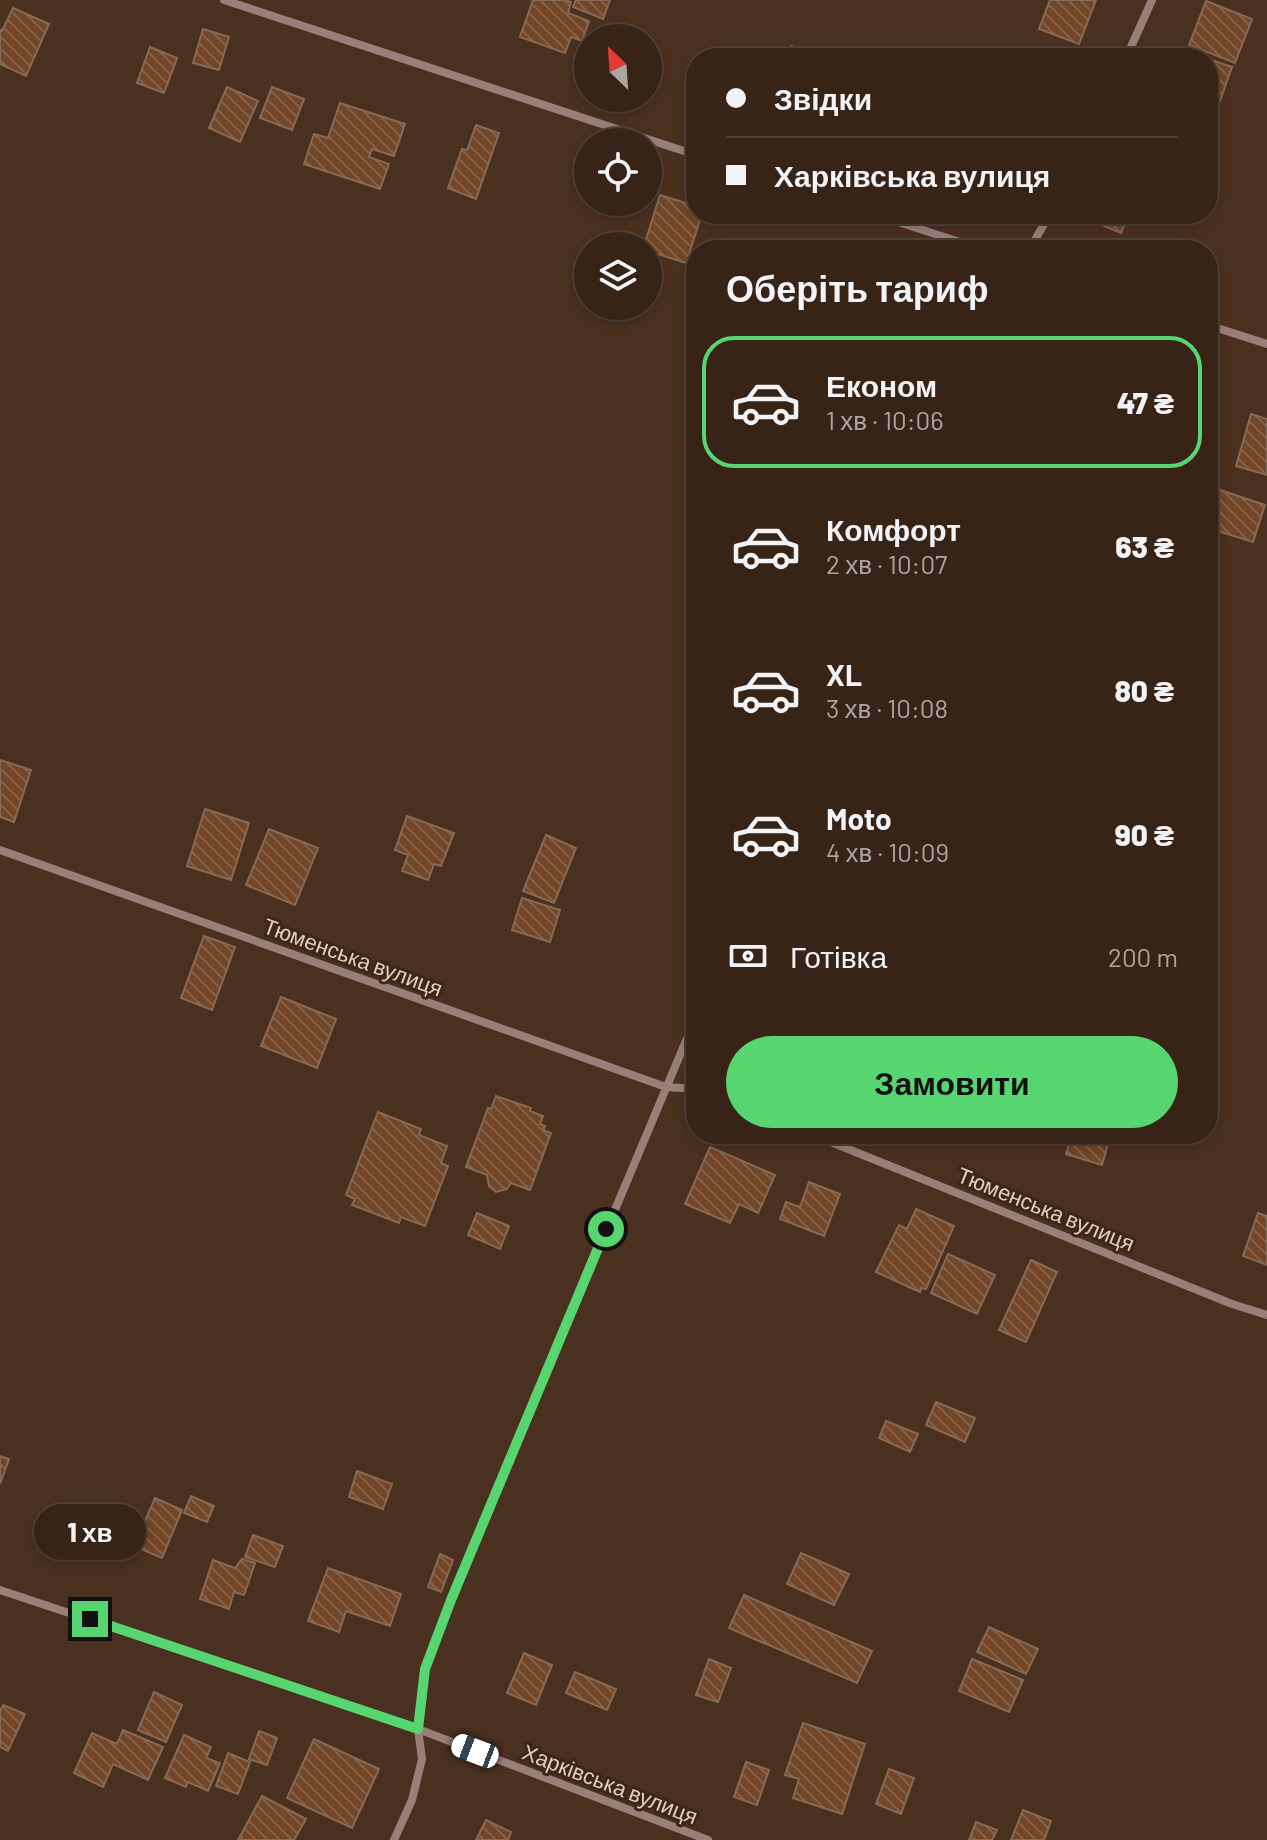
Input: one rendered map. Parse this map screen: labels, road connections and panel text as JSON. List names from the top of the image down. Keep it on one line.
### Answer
{"streets":{"street":["Тюменська вулиця","Харківська вулиця"]},"north":"top left","page":{"banner":["Звідки","Харківська вулиця"],"heading":"Оберіть тариф","list":[{"name":"Економ","note":"1 хв · 10:06","value":"47 ₴"},{"name":"Комфорт","note":"2 хв · 10:07","value":"63 ₴"},{"name":"XL","note":"3 хв · 10:08","value":"80 ₴"},{"name":"Moto","note":"4 хв · 10:09","value":"90 ₴"}],"pay":["Готівка","200 m"],"buttons":"Замовити","bubble":"1 хв"}}
